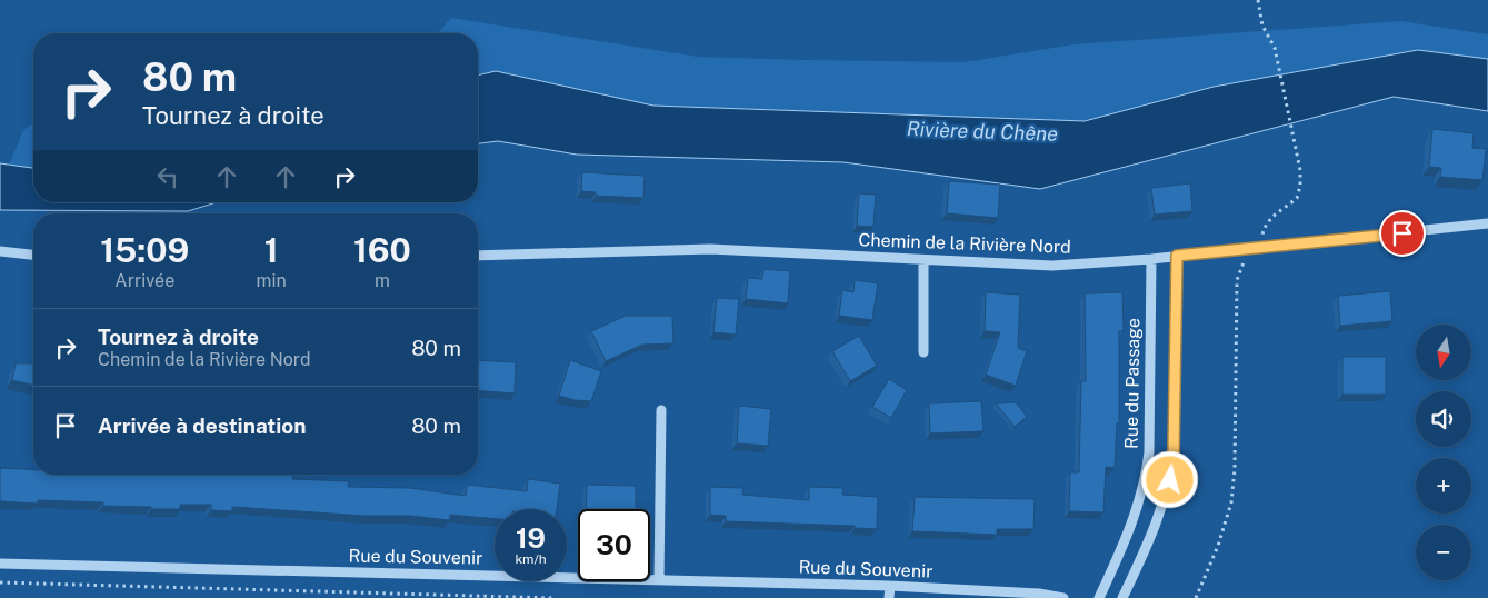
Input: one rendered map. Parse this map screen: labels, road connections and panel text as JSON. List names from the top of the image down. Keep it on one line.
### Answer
{"streets":{"street":["Chemin de la Rivière Nord","Rue du Passage","Rue du Souvenir"]},"crossings":[["Chemin de la Rivière Nord","Rue du Passage"]],"water":["Rivière du Chêne"],"north":"bottom","page":{"turn":["80 m","Tournez à droite"],"eta":["15:09","Arrivée","1","min","160","m"],"list":[{"name":"Tournez à droite","note":"Chemin de la Rivière Nord","value":"80 m"},{"name":"Arrivée à destination","value":"80 m"}],"map_buttons":["+","−"],"speed":"19 km/h","limit":"30"}}
